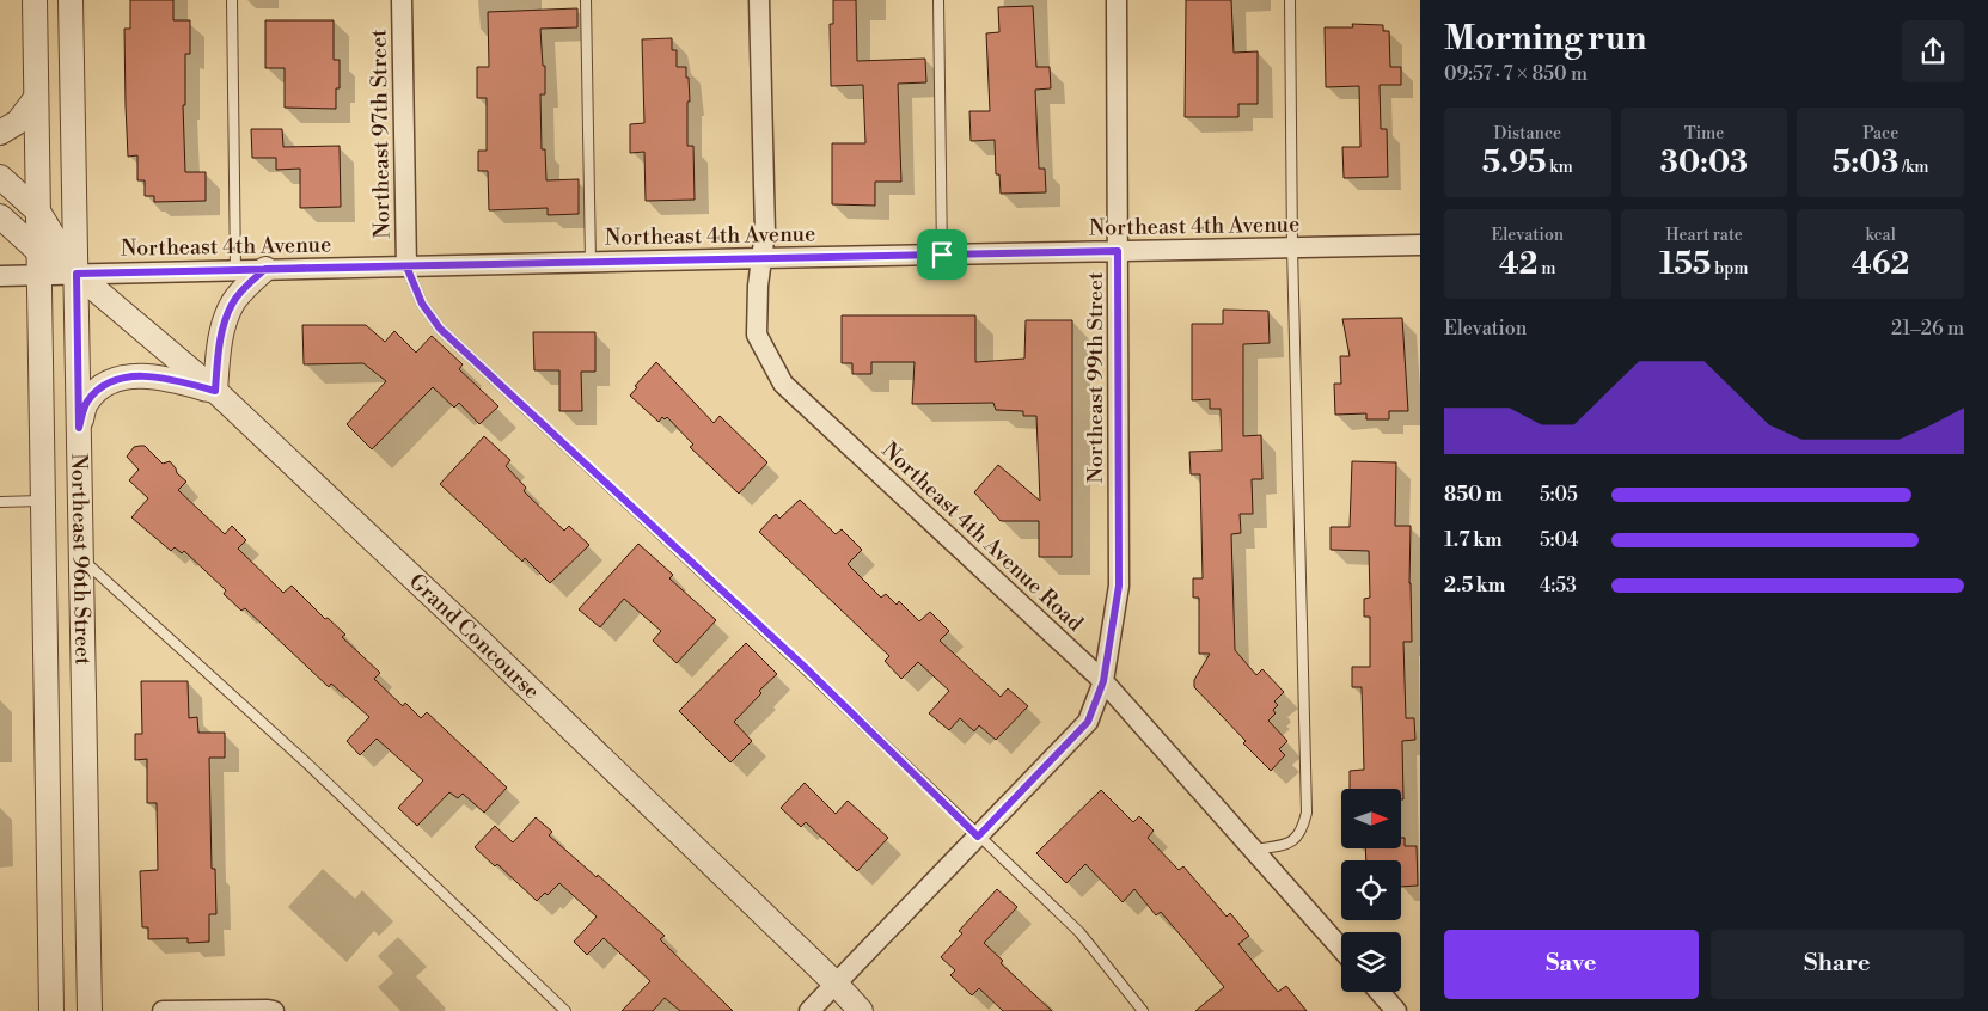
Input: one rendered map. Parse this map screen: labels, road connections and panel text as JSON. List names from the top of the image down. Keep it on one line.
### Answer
{"streets":{"street":["Northeast 97th Street","Northeast 4th Avenue","Northeast 99th Street","Northeast 4th Avenue Road","Northeast 96th Street","Grand Concourse"]},"crossings":[["Northeast 97th Street","Northeast 4th Avenue"],["Northeast 4th Avenue","Northeast 99th Street"],["Northeast 4th Avenue","Northeast 4th Avenue Road"],["Northeast 4th Avenue","Northeast 96th Street"],["Northeast 4th Avenue","Grand Concourse"],["Northeast 99th Street","Northeast 4th Avenue Road"],["Northeast 99th Street","Grand Concourse"],["Northeast 96th Street","Grand Concourse"]],"north":"right","page":{"heading":["Morning run","09:57 · 7 × 850 m"],"stats":[["Distance","5.95 km"],["Time","30:03"],["Pace","5:03 /km"],["Elevation","42 m"],["Heart rate","155 bpm"],["kcal","462"]],"chart":["Elevation","21–26 m"],"list":[{"name":"850 m","note":"5:05"},{"name":"1.7 km","note":"5:04"},{"name":"2.5 km","note":"4:53"}],"buttons":["Save","Share"]}}
